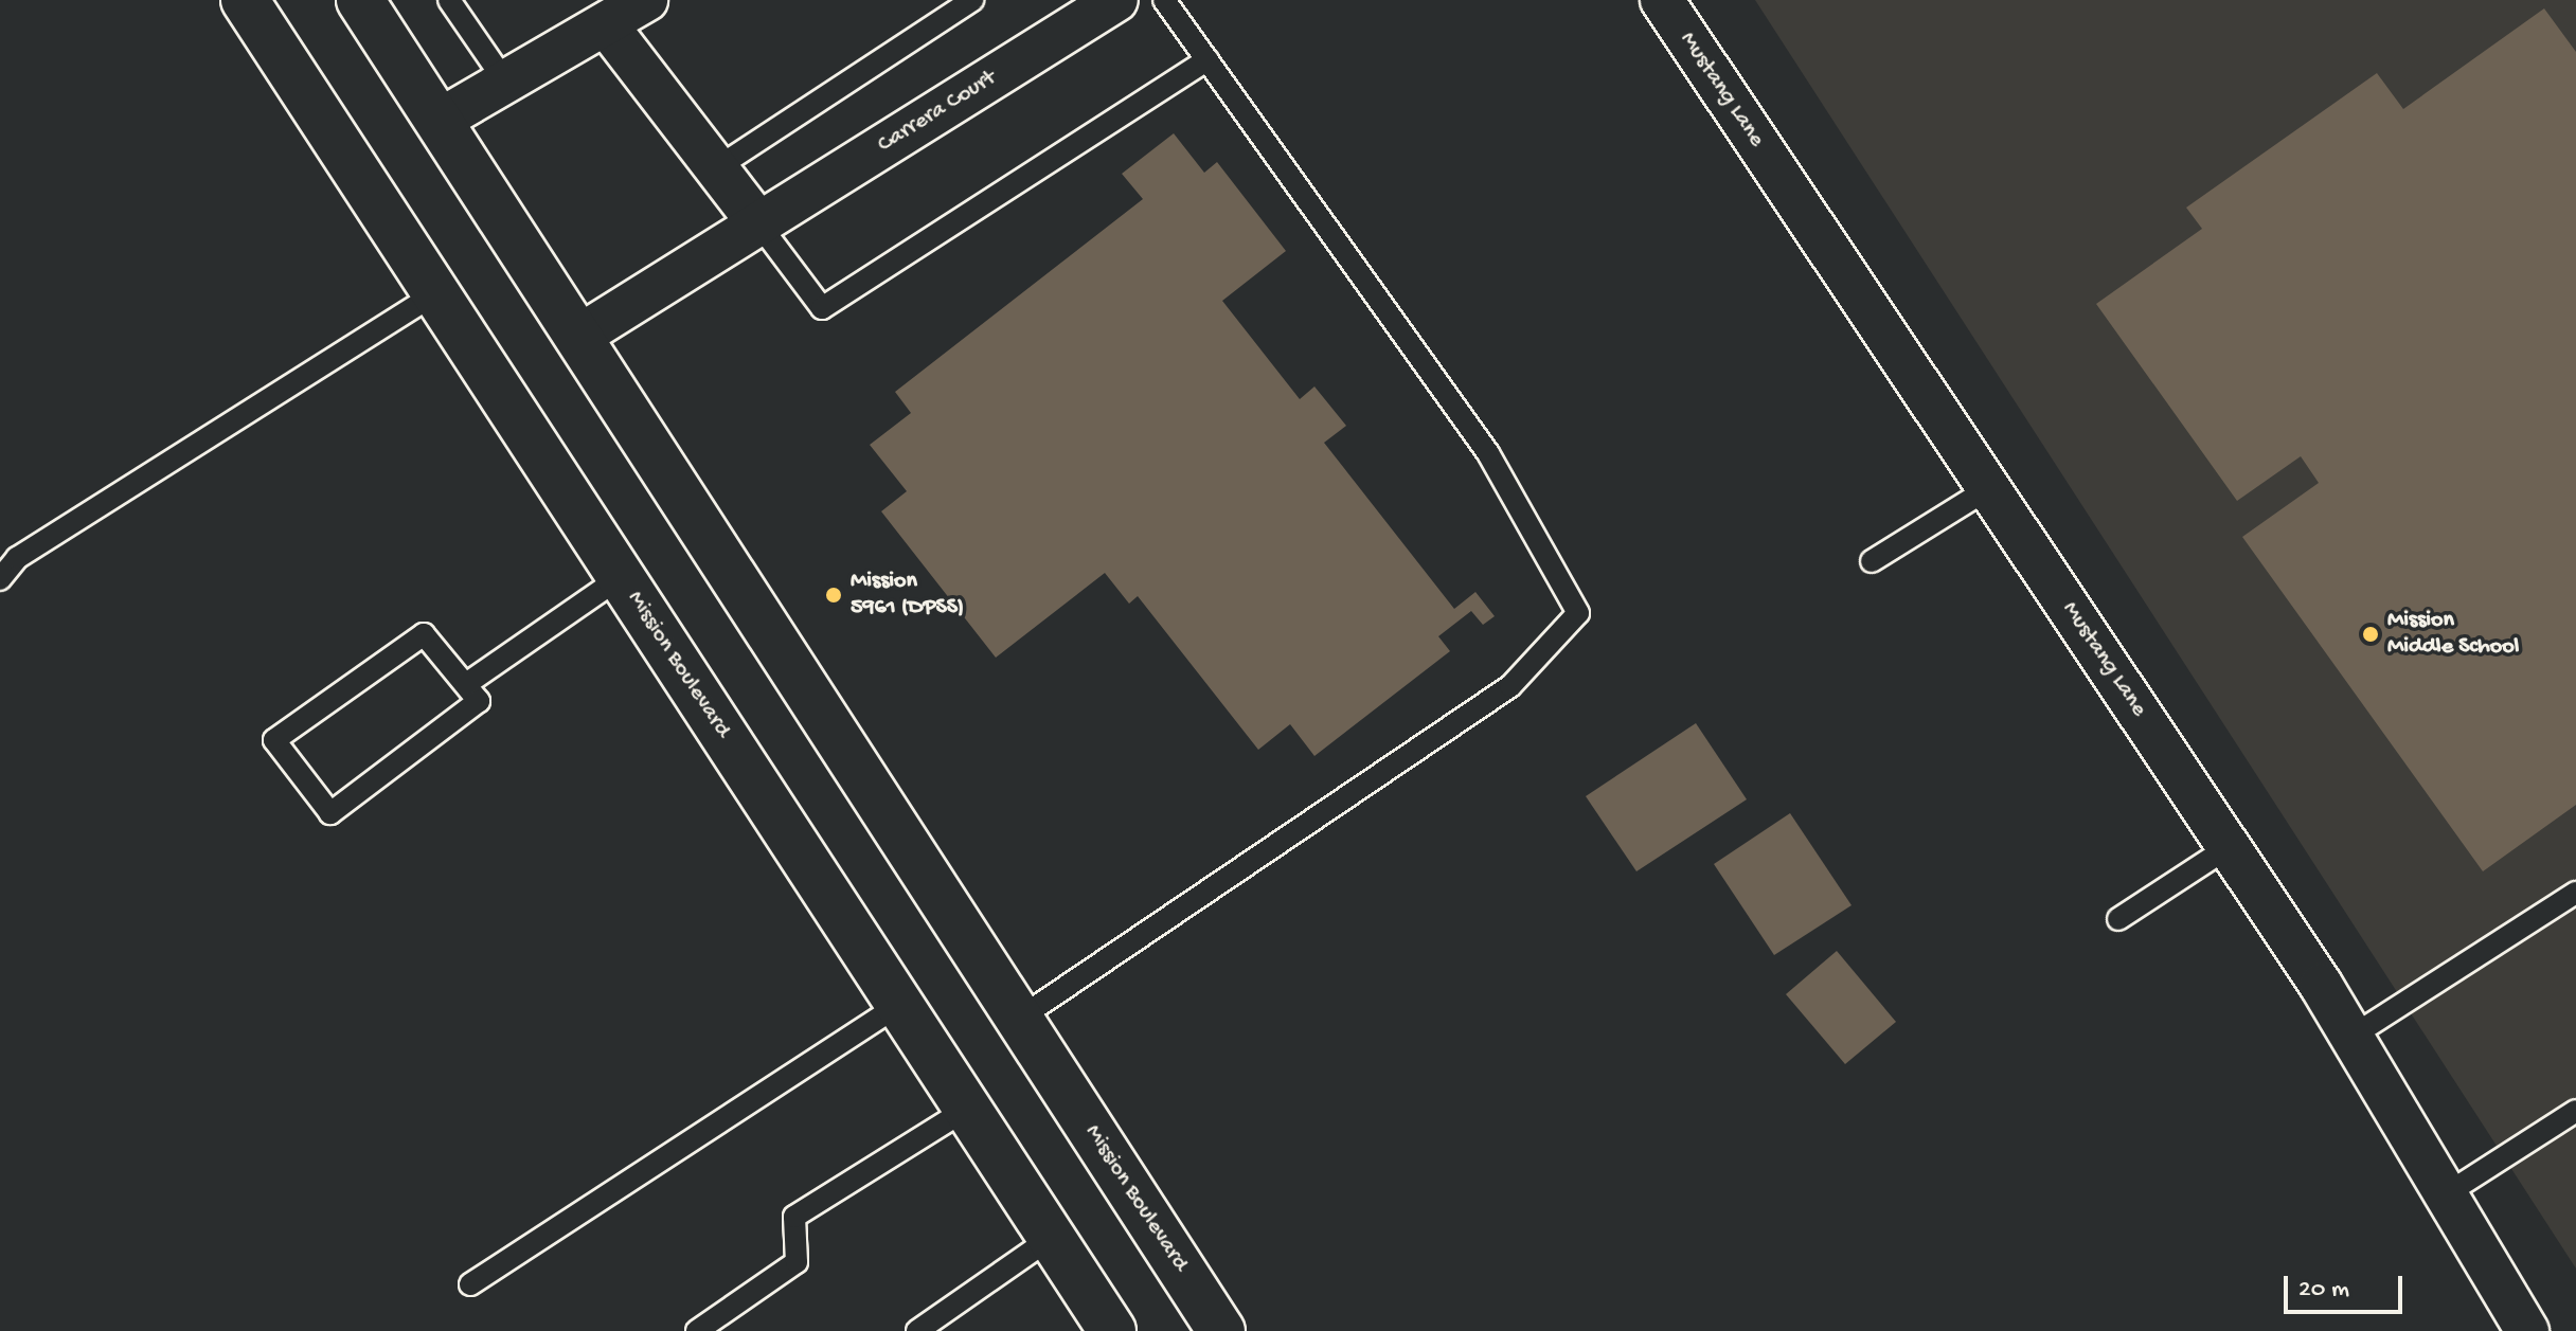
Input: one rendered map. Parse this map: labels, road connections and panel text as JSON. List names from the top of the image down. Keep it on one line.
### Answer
{"streets":{"main road":["Mission Boulevard"],"street":["Mustang Lane","Carrera Court"]},"crossings":[["Carrera Court","Mission Boulevard"]],"places":["Mission 5961 (DPSS)","Mission Middle School"],"scale_bar":"20 m"}
